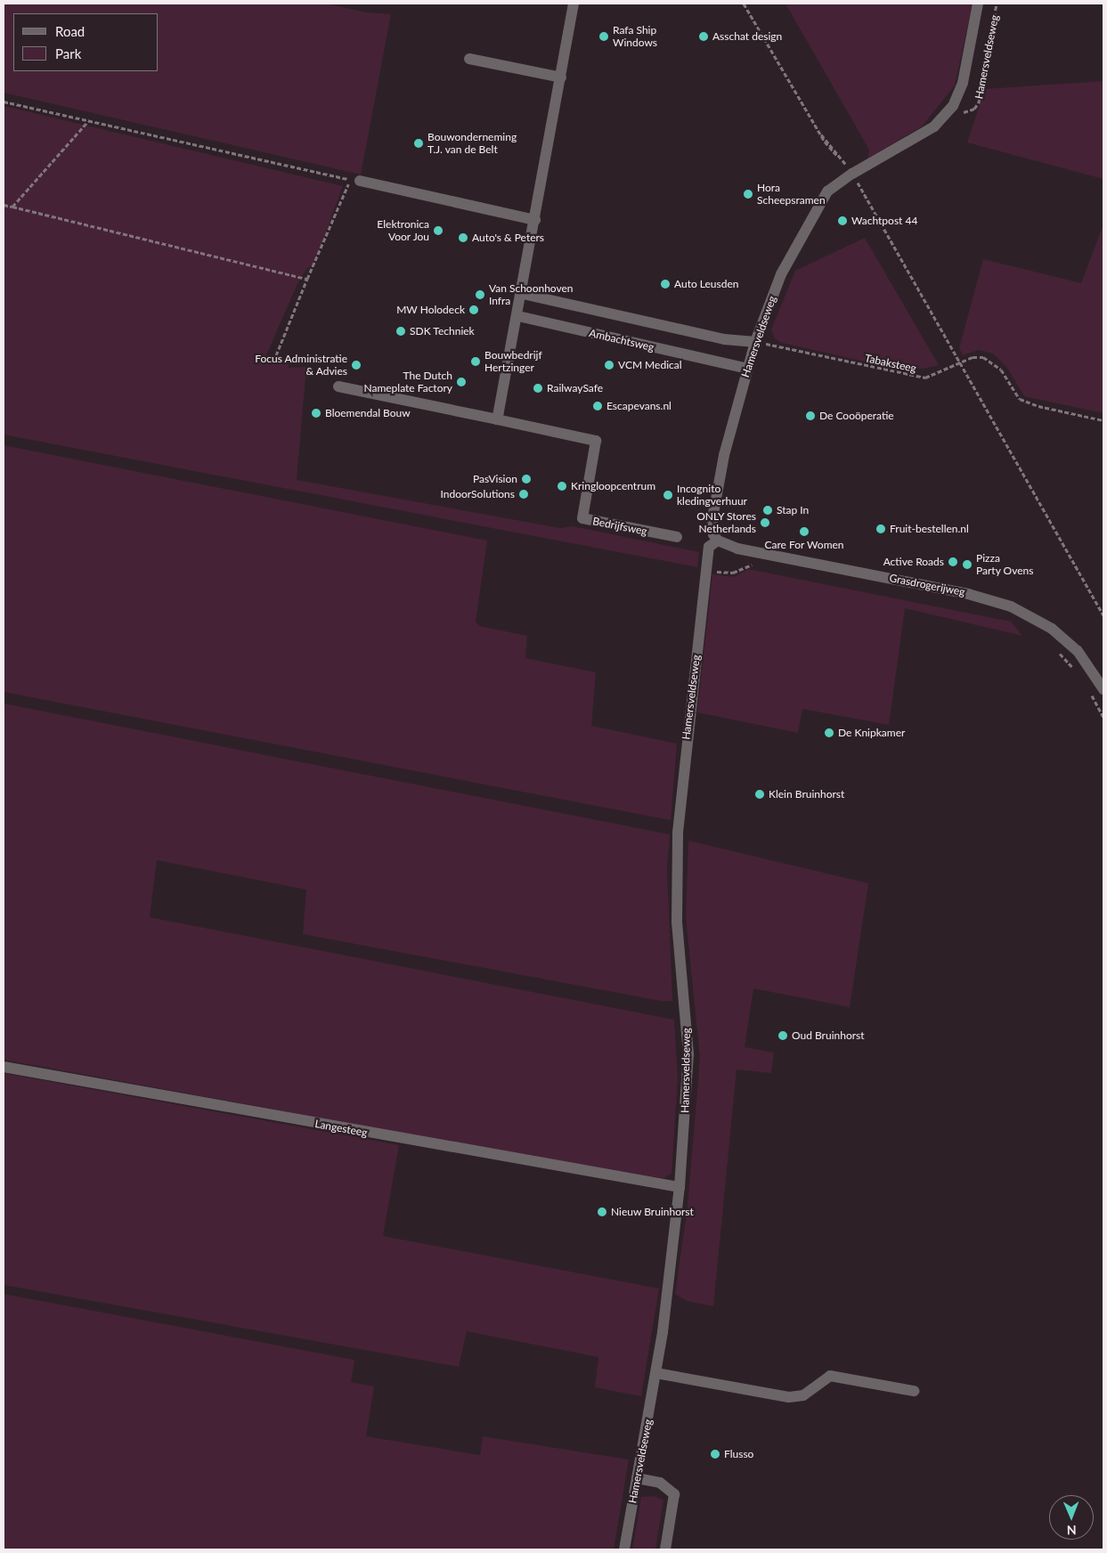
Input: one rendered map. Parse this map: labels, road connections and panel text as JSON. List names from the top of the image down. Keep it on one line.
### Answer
{"streets":{"street":["Hamersveldseweg","Ambachtsweg","Bedrijfsweg","Grasdrogerijweg","Langesteeg"],"path":["Tabaksteeg"]},"crossings":[["Hamersveldseweg","Ambachtsweg"],["Hamersveldseweg","Tabaksteeg"],["Hamersveldseweg","Grasdrogerijweg"],["Hamersveldseweg","Langesteeg"]],"places":["Rafa Ship Windows","Asschat design","Bouwonderneming T.J. van de Belt","Hora Scheepsramen","Wachtpost 44","Elektronica Voor Jou","Auto's & Peters","Auto Leusden","Van Schoonhoven Infra","MW Holodeck","SDK Techniek","Bouwbedrijf Hertzinger","Focus Administratie & Advies","VCM Medical","The Dutch Nameplate Factory","RailwaySafe","Escapevans.nl","Bloemendal Bouw","De Cooöperatie","PasVision","Kringloopcentrum","IndoorSolutions","Incognito kledingverhuur","Stap In","ONLY Stores Netherlands","Fruit-bestellen.nl","Care For Women","Active Roads","Pizza Party Ovens","De Knipkamer","Klein Bruinhorst","Oud Bruinhorst","Nieuw Bruinhorst","Flusso"],"legend":["Road","Park"],"north":"bottom"}
